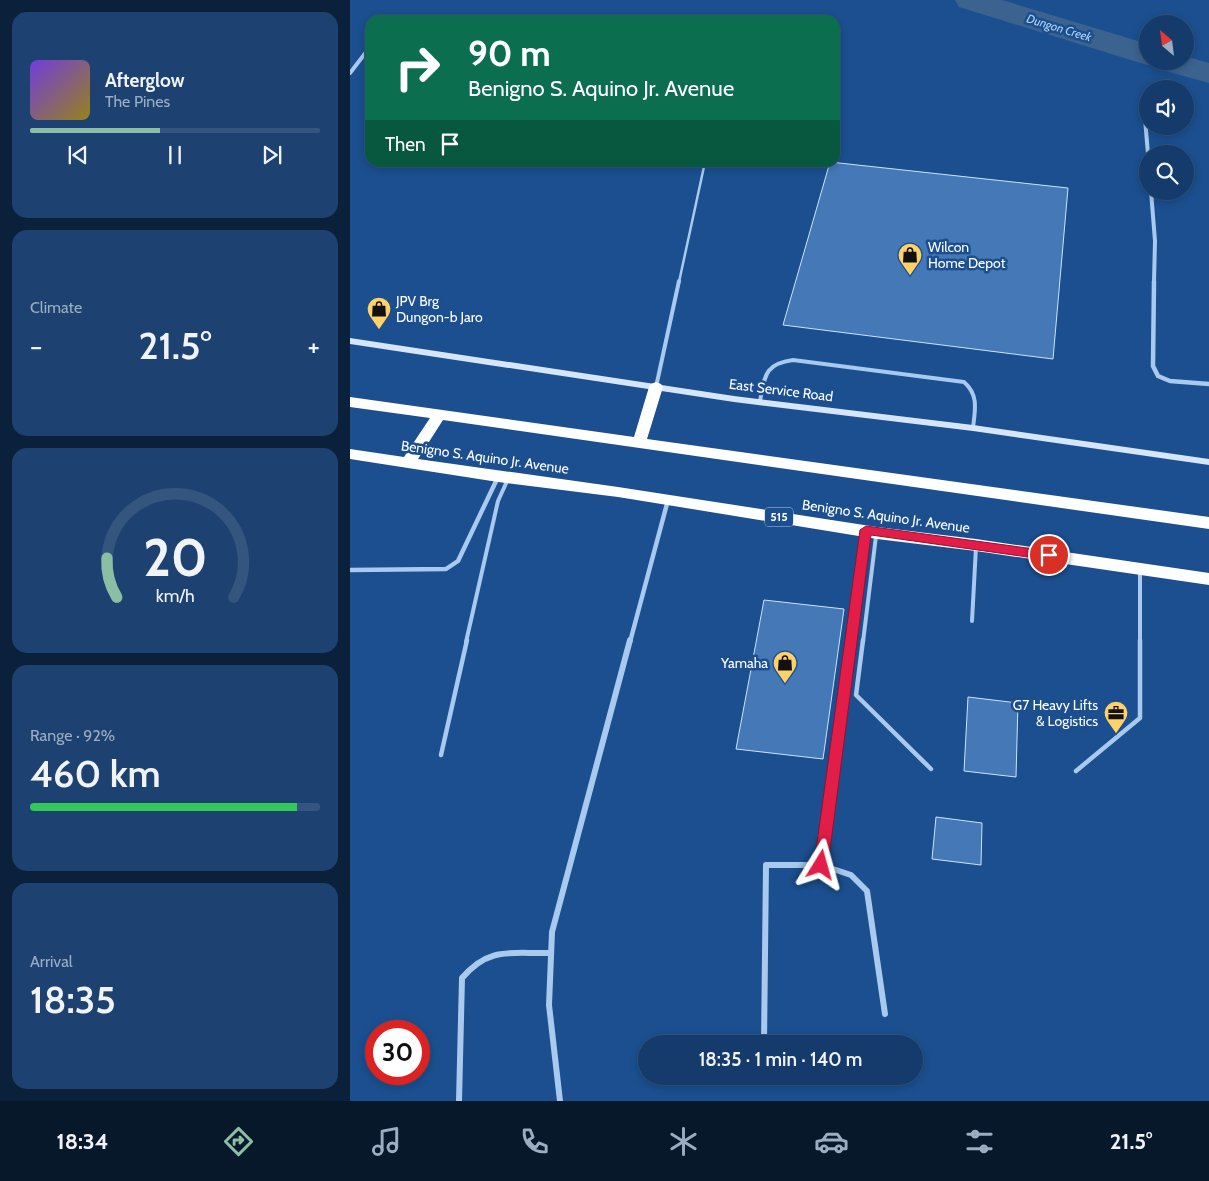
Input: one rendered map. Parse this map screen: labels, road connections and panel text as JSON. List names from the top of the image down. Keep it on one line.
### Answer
{"streets":{"highway":["Benigno S. Aquino Jr. Avenue","515"],"street":["East Service Road"]},"water":["Dungon Creek"],"places":{"shop":["Wilcon Home Depot","JPV Brg Dungon-b Jaro","Yamaha"],"office":["G7 Heavy Lifts & Logistics"]},"north":"top left","page":{"turn":["90 m","Benigno S. Aquino Jr. Avenue"],"song":["Afterglow","The Pines"],"then":"Then","tile":["Climate",["Range · 92%","460 km"],["Arrival","18:35"]],"heat":["−","21.5°","+"],"limit":"30","trip":"18:35 · 1 min · 140 m","tabs":["18:34","21.5°"],"gauge":["20","km/h"]}}
